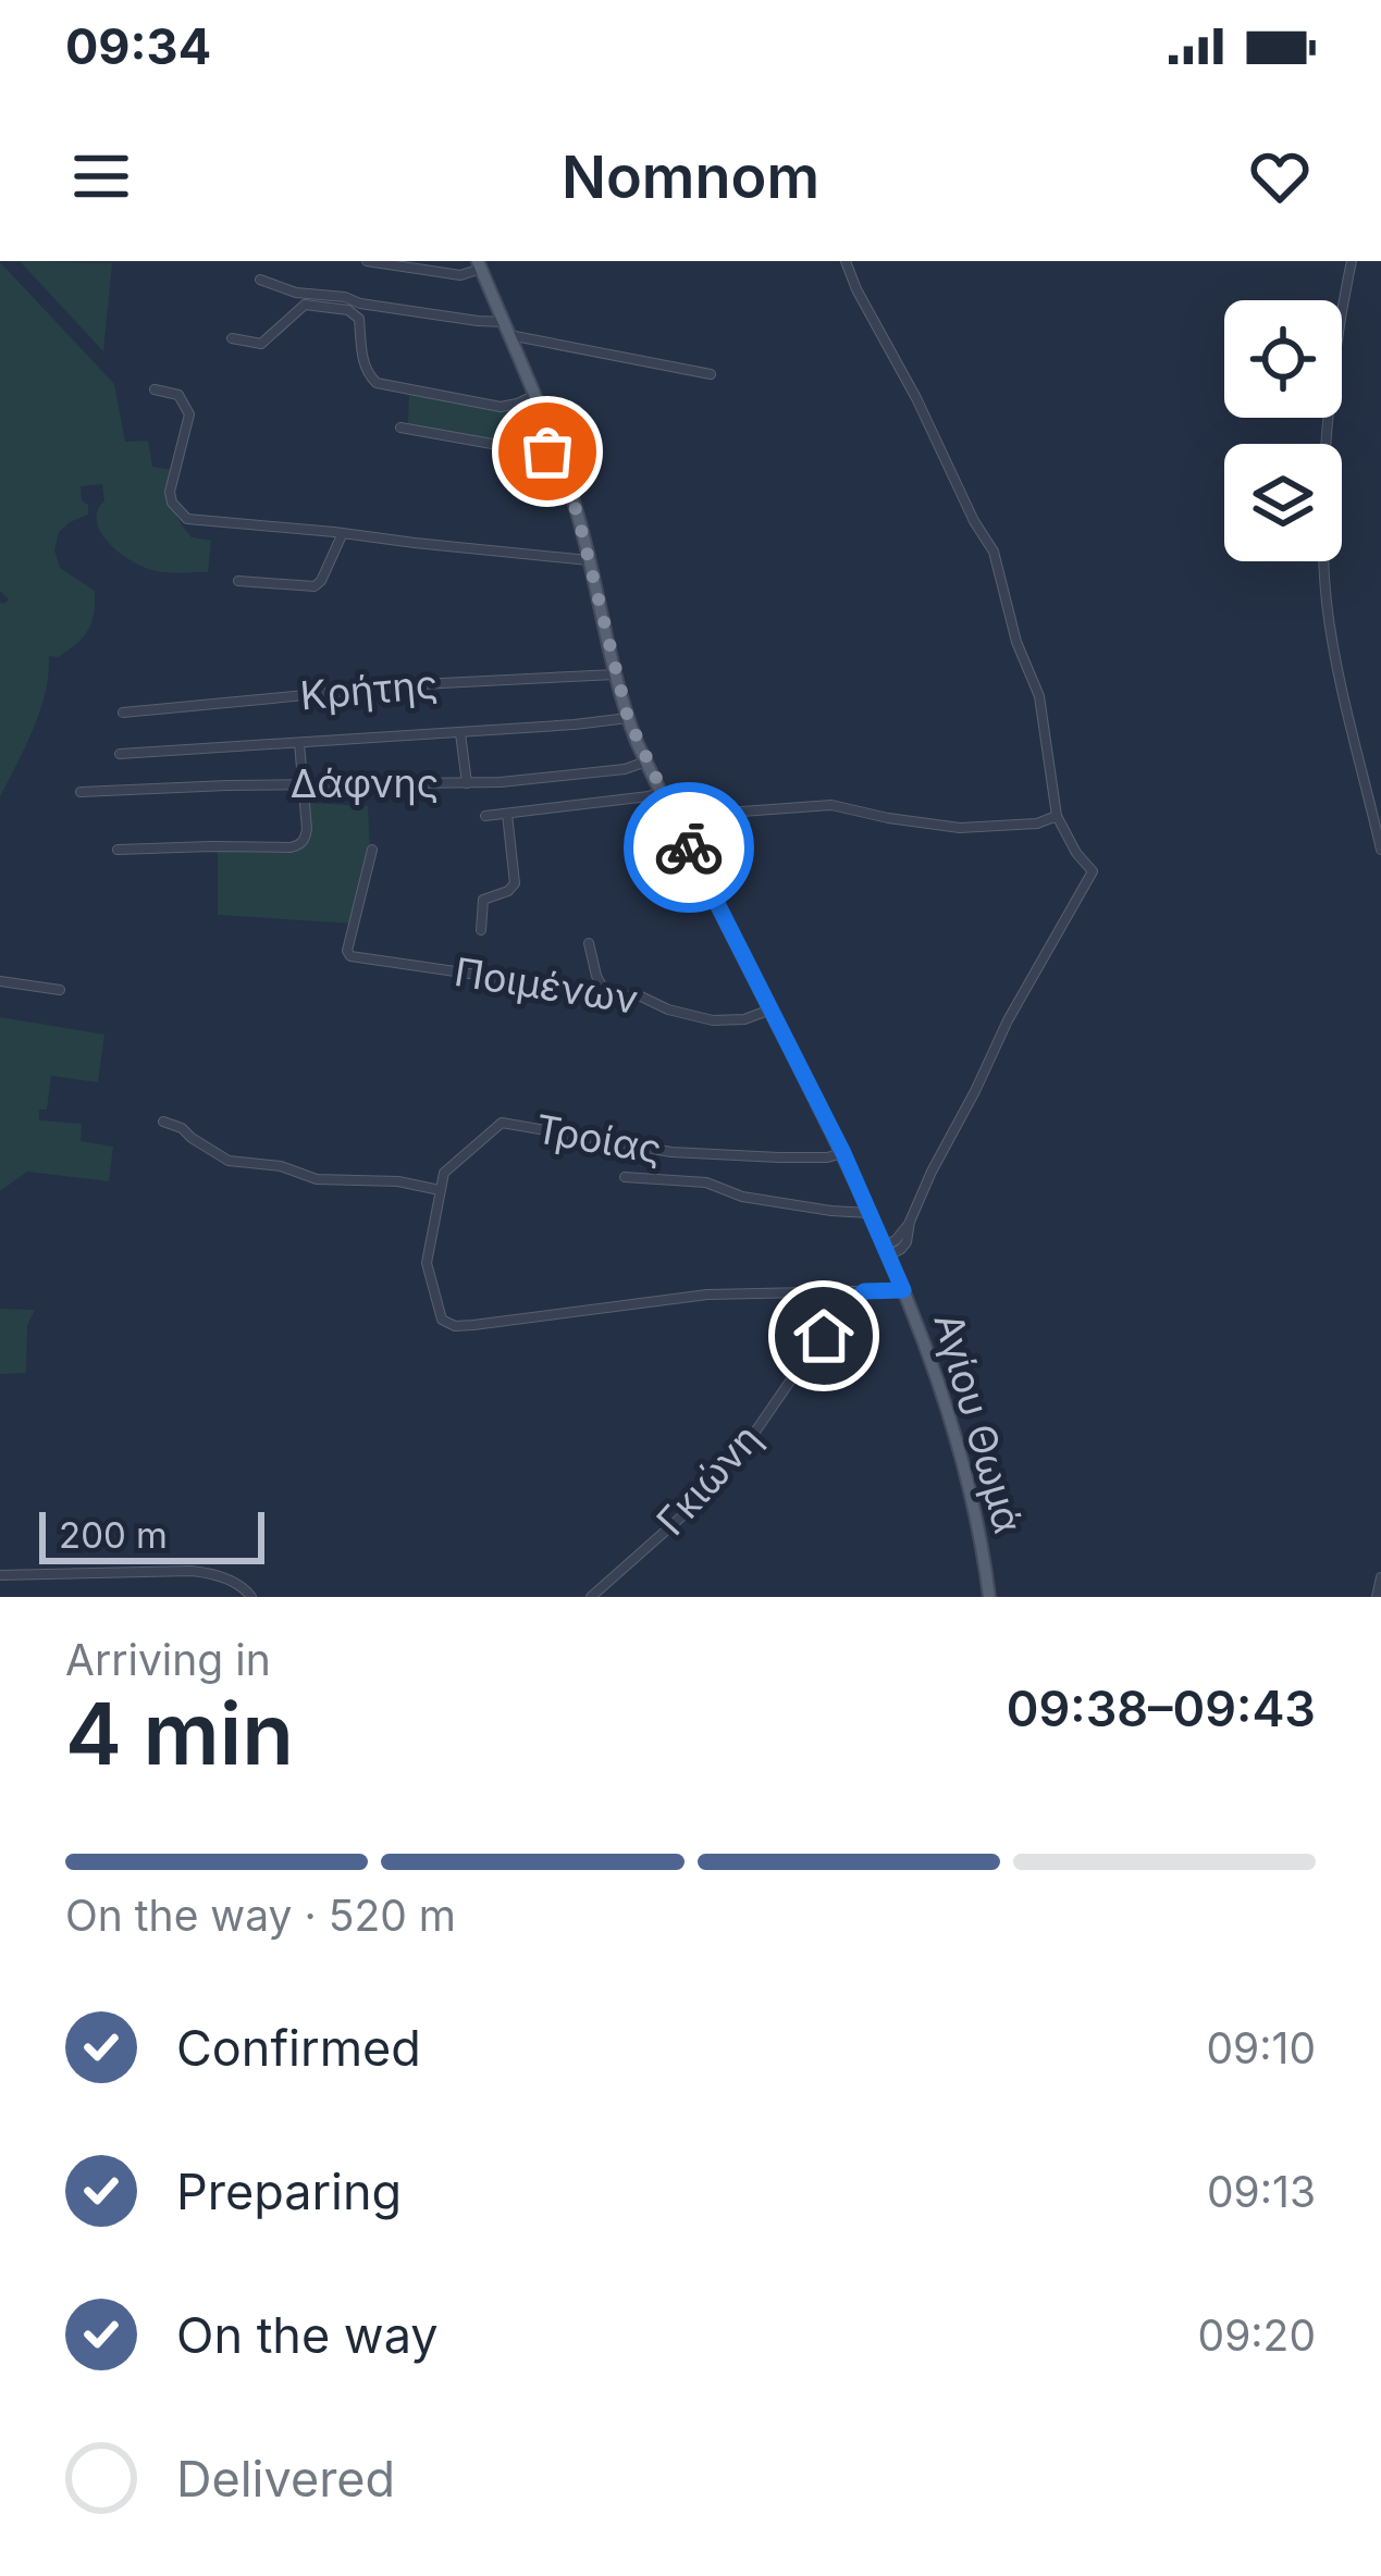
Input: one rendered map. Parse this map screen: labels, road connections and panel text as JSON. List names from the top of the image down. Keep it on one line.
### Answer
{"streets":{"main road":["Αγίου Θωμά"],"street":["Κρήτης","Δάφνης","Ποιμένων","Τροίας","Γκιώνη"]},"crossings":[["Κρήτης","Αγίου Θωμά"],["Δάφνης","Αγίου Θωμά"],["Ποιμένων","Αγίου Θωμά"],["Τροίας","Αγίου Θωμά"],["Τροίας","Γκιώνη"]],"scale_bar":"200 m","page":{"status":"09:34","header":"Nomnom","scale":"200 m","heading":["4 min","Arriving in","09:38–09:43"],"bar":"On the way · 520 m","list":[["Confirmed","09:10"],["Preparing","09:13"],["On the way","09:20"],"Delivered"]}}
